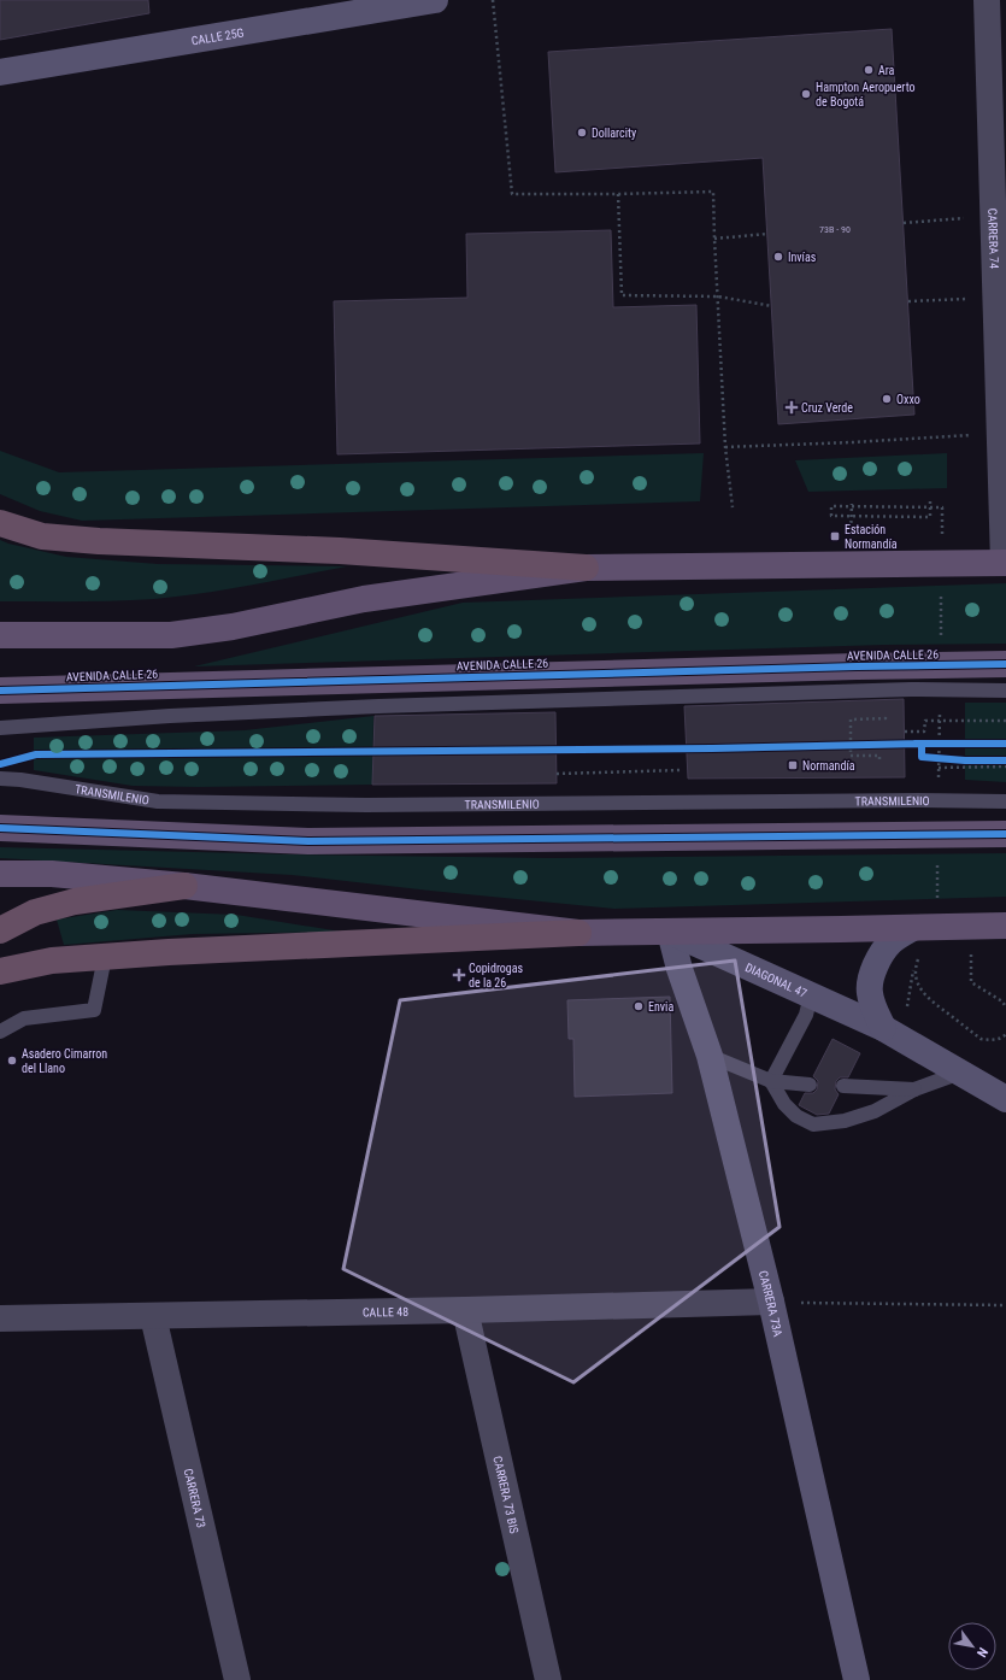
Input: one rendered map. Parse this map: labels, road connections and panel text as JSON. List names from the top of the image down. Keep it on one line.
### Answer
{"streets":{"main road":["AVENIDA CALLE 26"],"street":["CALLE 25G","CARRERA 74","DIAGONAL 47","CARRERA 73A","CALLE 48","CARRERA 73 BIS","CARRERA 73"],"lane":["TRANSMILENIO"]},"crossings":[["DIAGONAL 47","CARRERA 73A"],["CARRERA 73A","CALLE 48"],["CALLE 48","CARRERA 73 BIS"],["CALLE 48","CARRERA 73"]],"places":{"other":["Ara","Hampton Aeropuerto de Bogotá","Dollarcity","Invías","Oxxo","Envia","Asadero Cimarron del Llano"],"health":["Cruz Verde","Copidrogas de la 26"],"transit":["Estación Normandía","Normandía"]},"house_numbers":["73B - 90"],"north":"bottom right"}
